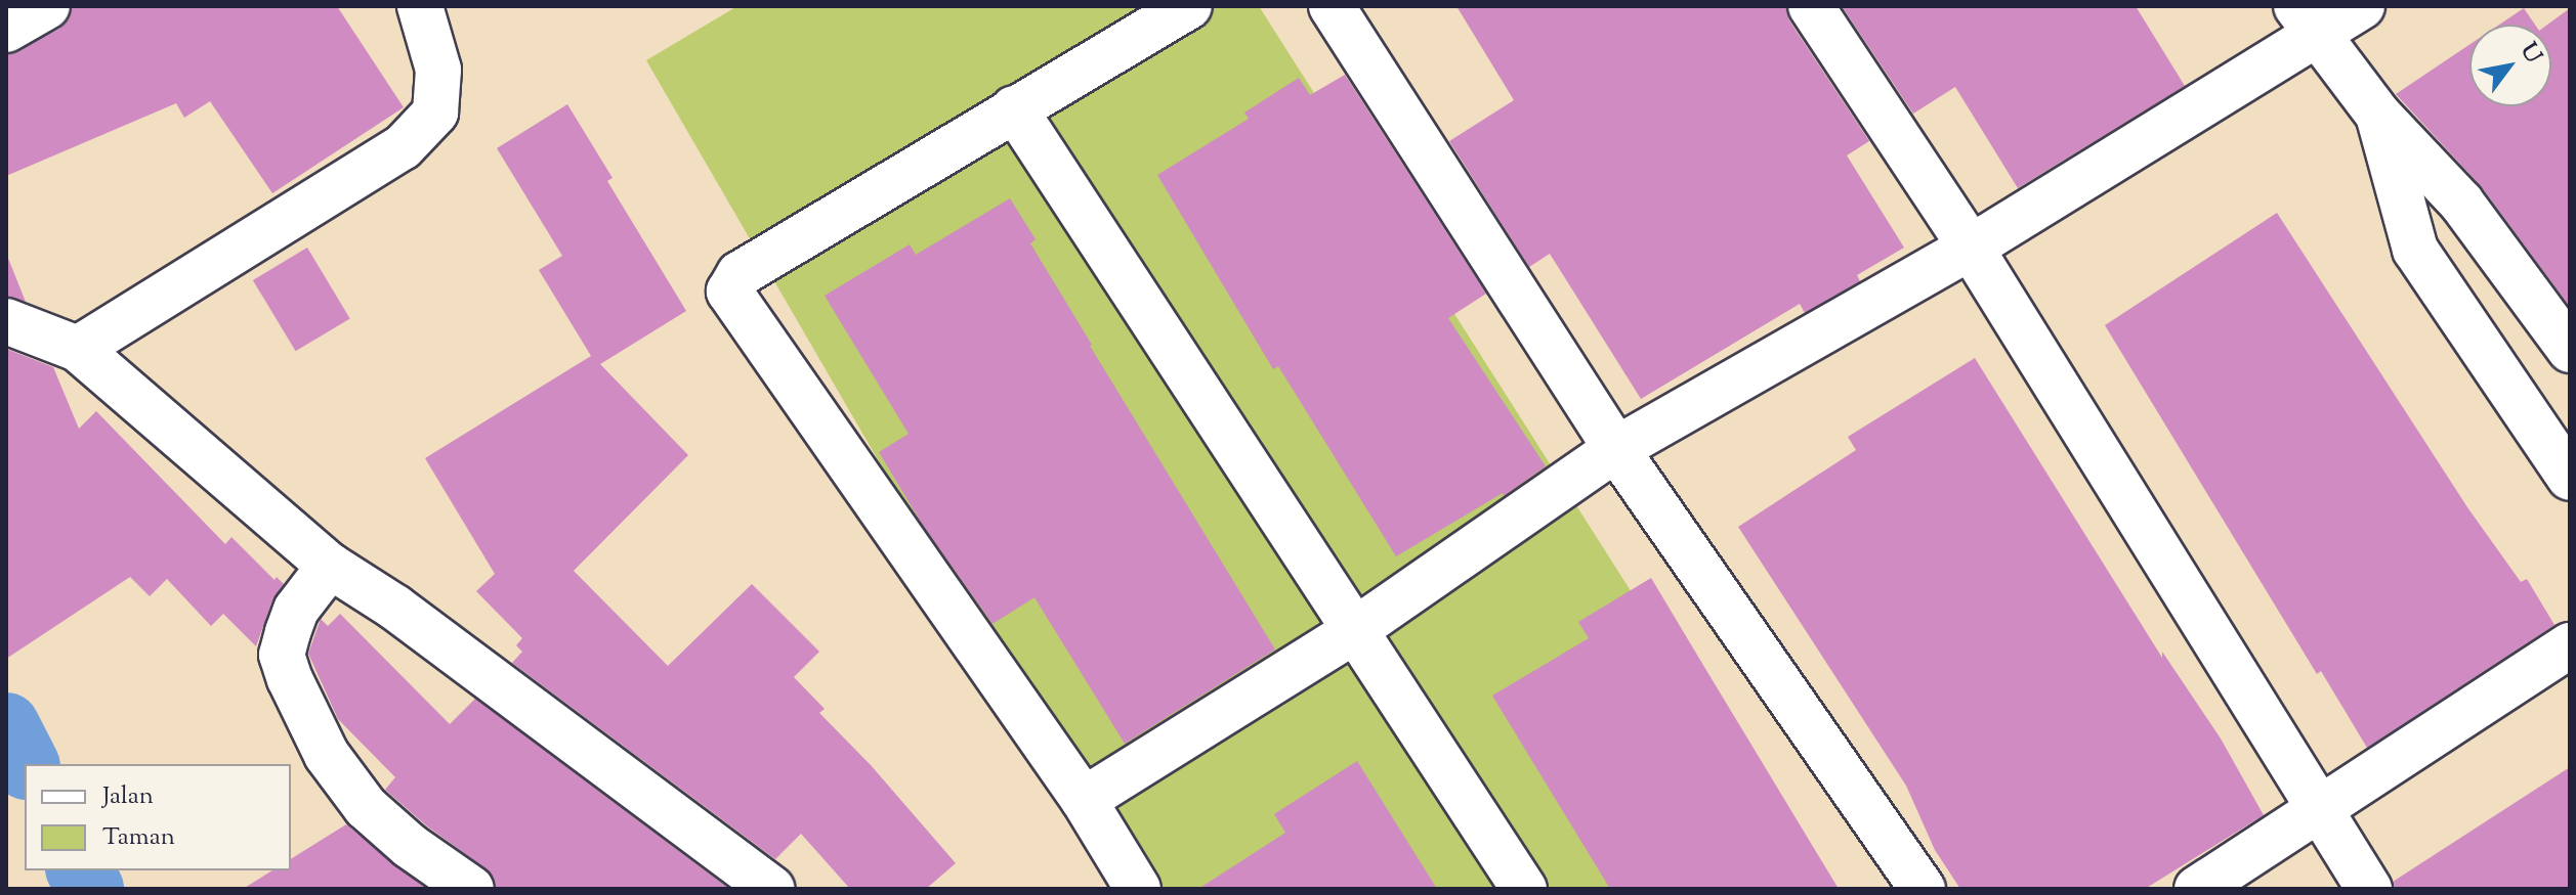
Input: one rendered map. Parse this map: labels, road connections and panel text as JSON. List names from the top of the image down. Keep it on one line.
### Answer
{"legend":["Jalan","Taman"],"north":"top right"}
